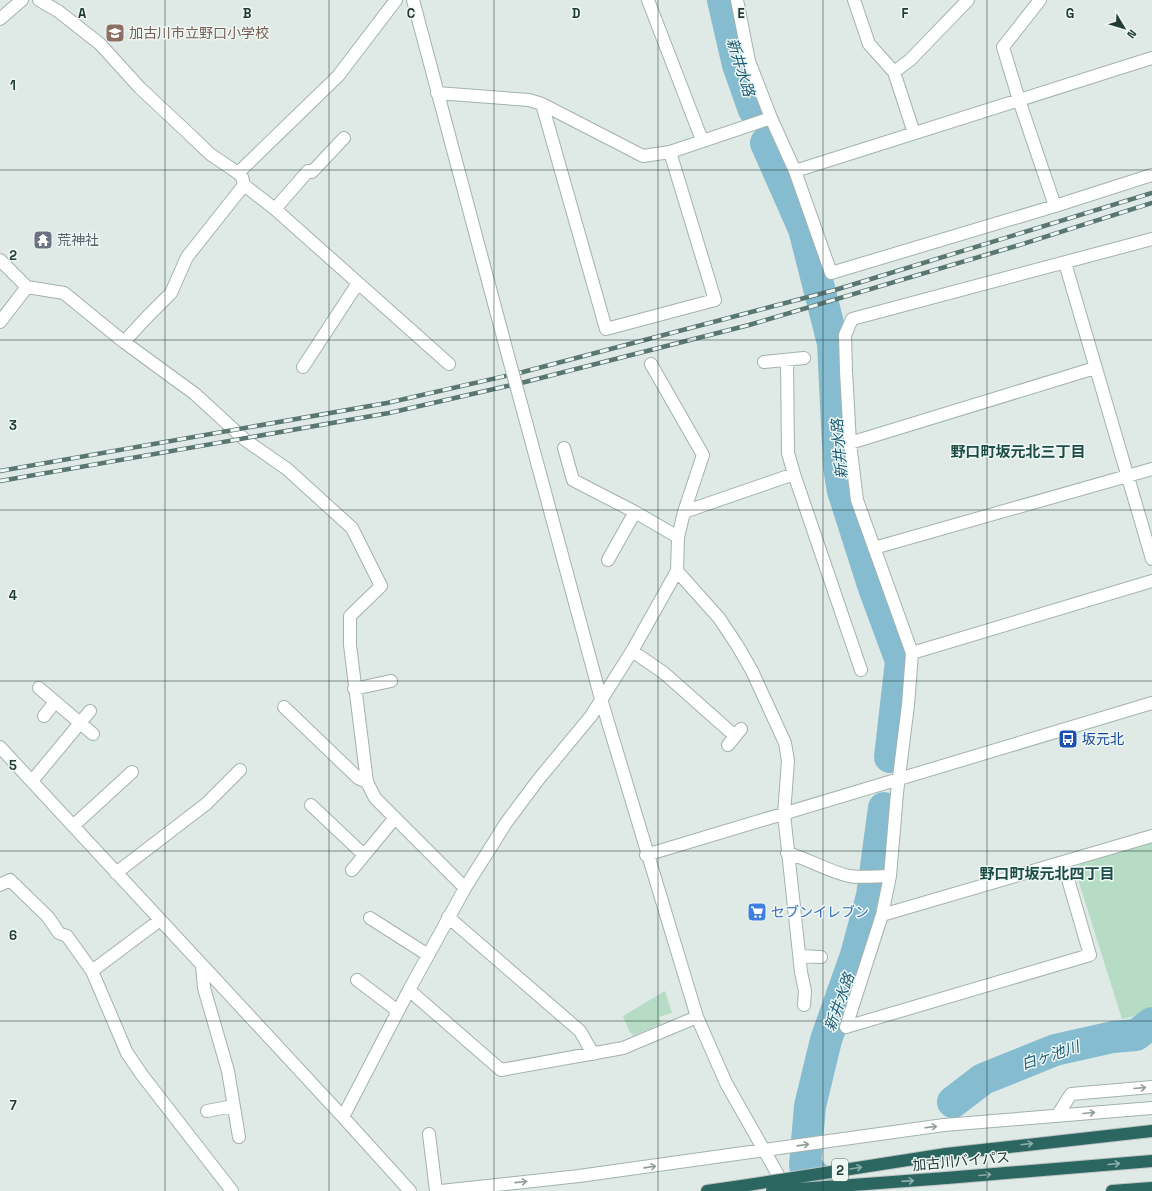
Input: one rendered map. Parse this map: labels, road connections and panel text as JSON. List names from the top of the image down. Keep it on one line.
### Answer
{"streets":{"highway":["加古川バイパス","2"]},"districts":["野口町坂元北三丁目","野口町坂元北四丁目"],"water":["新井水路","白ヶ池川"],"places":{"school or university":["加古川市立野口小学校"],"temple":["荒神社"],"bus stop":["坂元北"],"supermarket":["セブンイレブン"]},"north":"bottom right","grid":{"columns":["A","B","C","D","E","F","G"],"rows":["1","2","3","4","5","6","7"]}}
